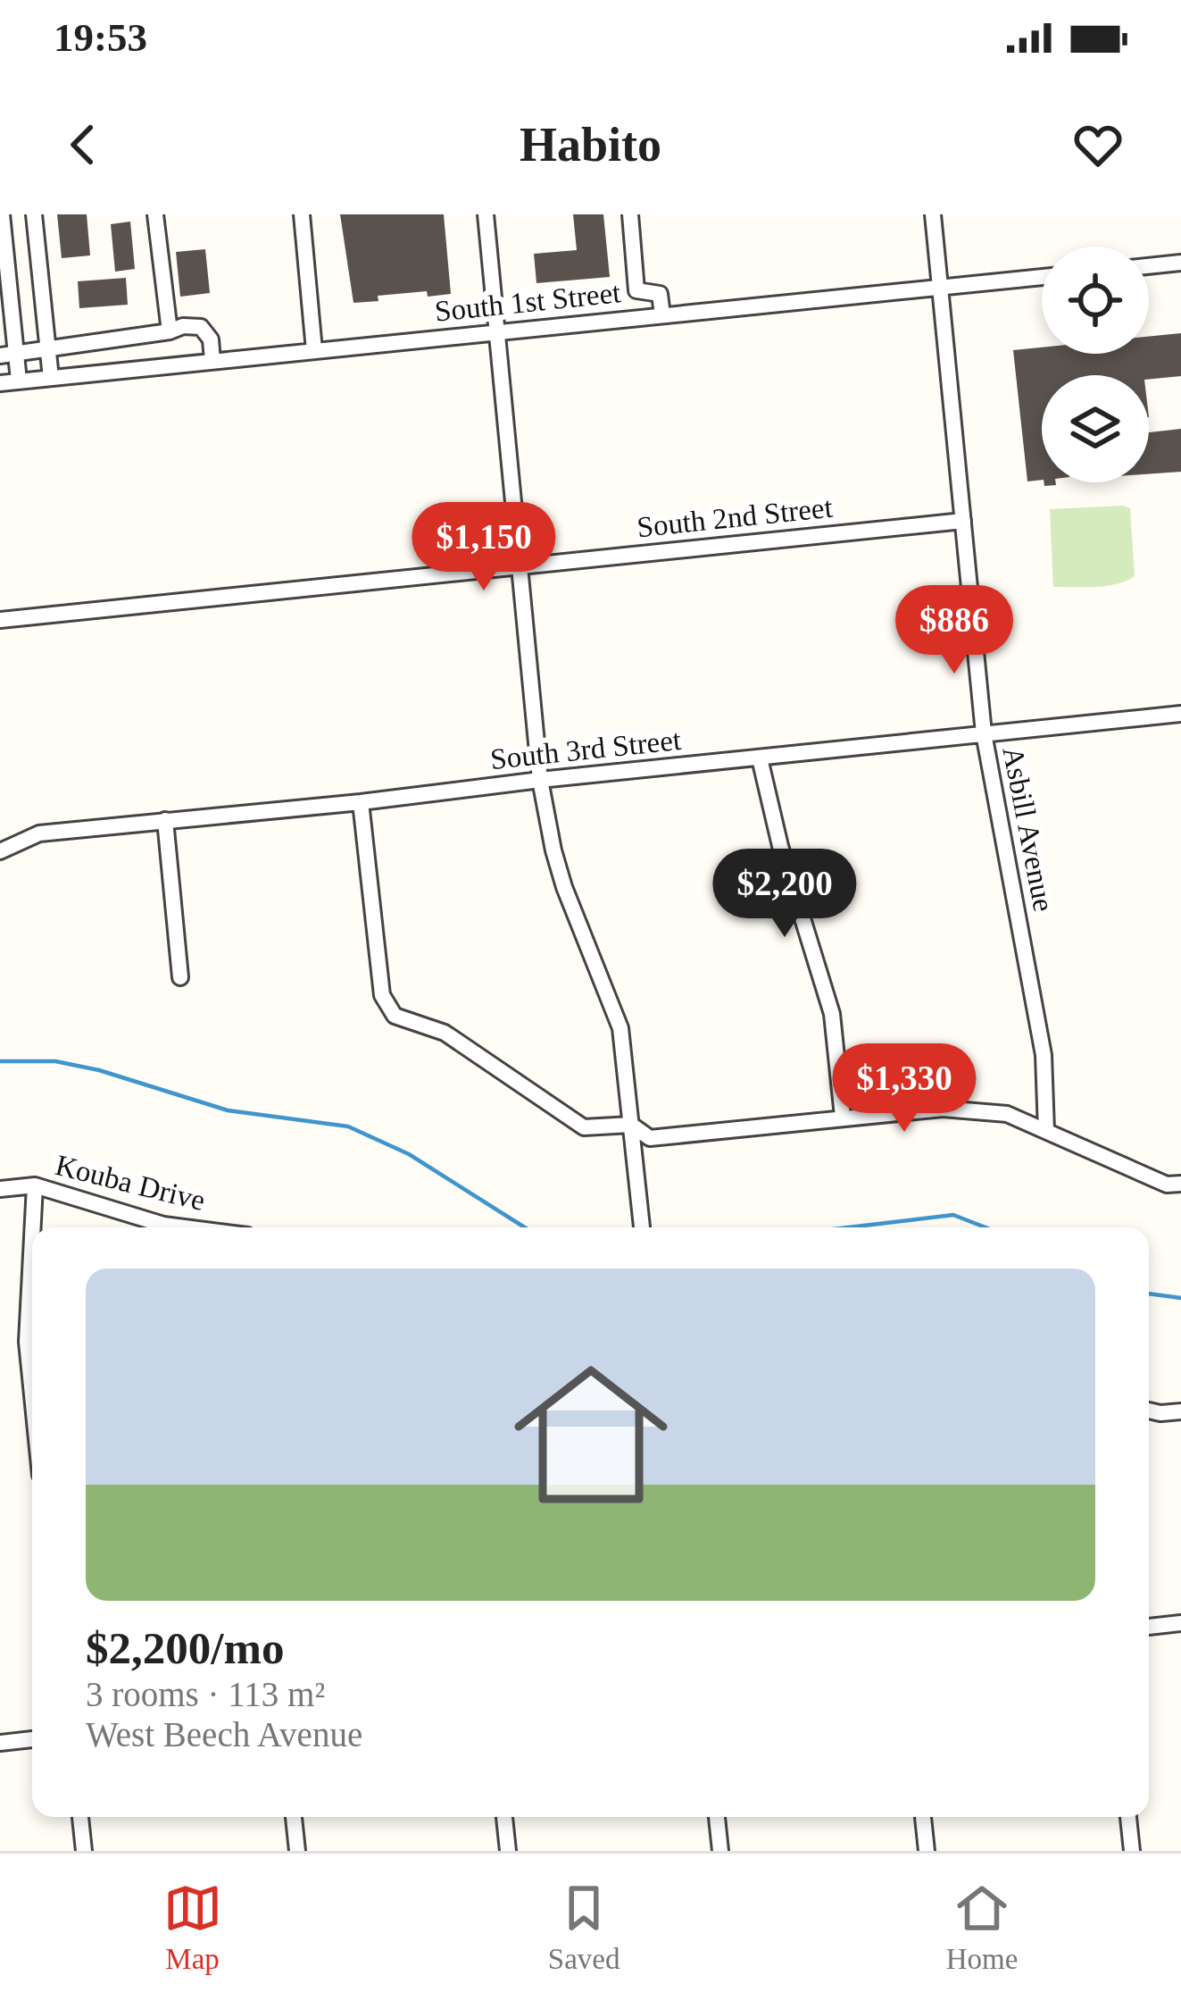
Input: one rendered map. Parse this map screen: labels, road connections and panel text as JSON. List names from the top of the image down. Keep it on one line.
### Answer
{"streets":{"street":["South 1st Street","South 2nd Street","South 3rd Street","Asbill Avenue","Kouba Drive"]},"crossings":[["South 1st Street","Asbill Avenue"],["South 2nd Street","Asbill Avenue"],["South 3rd Street","Asbill Avenue"]],"page":{"status":"19:53","header":"Habito","price":["$1,150","$886","$2,200","$1,330"],"list":[{"name":"$2,200/mo","note":"3 rooms · 113 m² · West Beech Avenue"}],"tabs":["Map","Saved","Home"]}}
